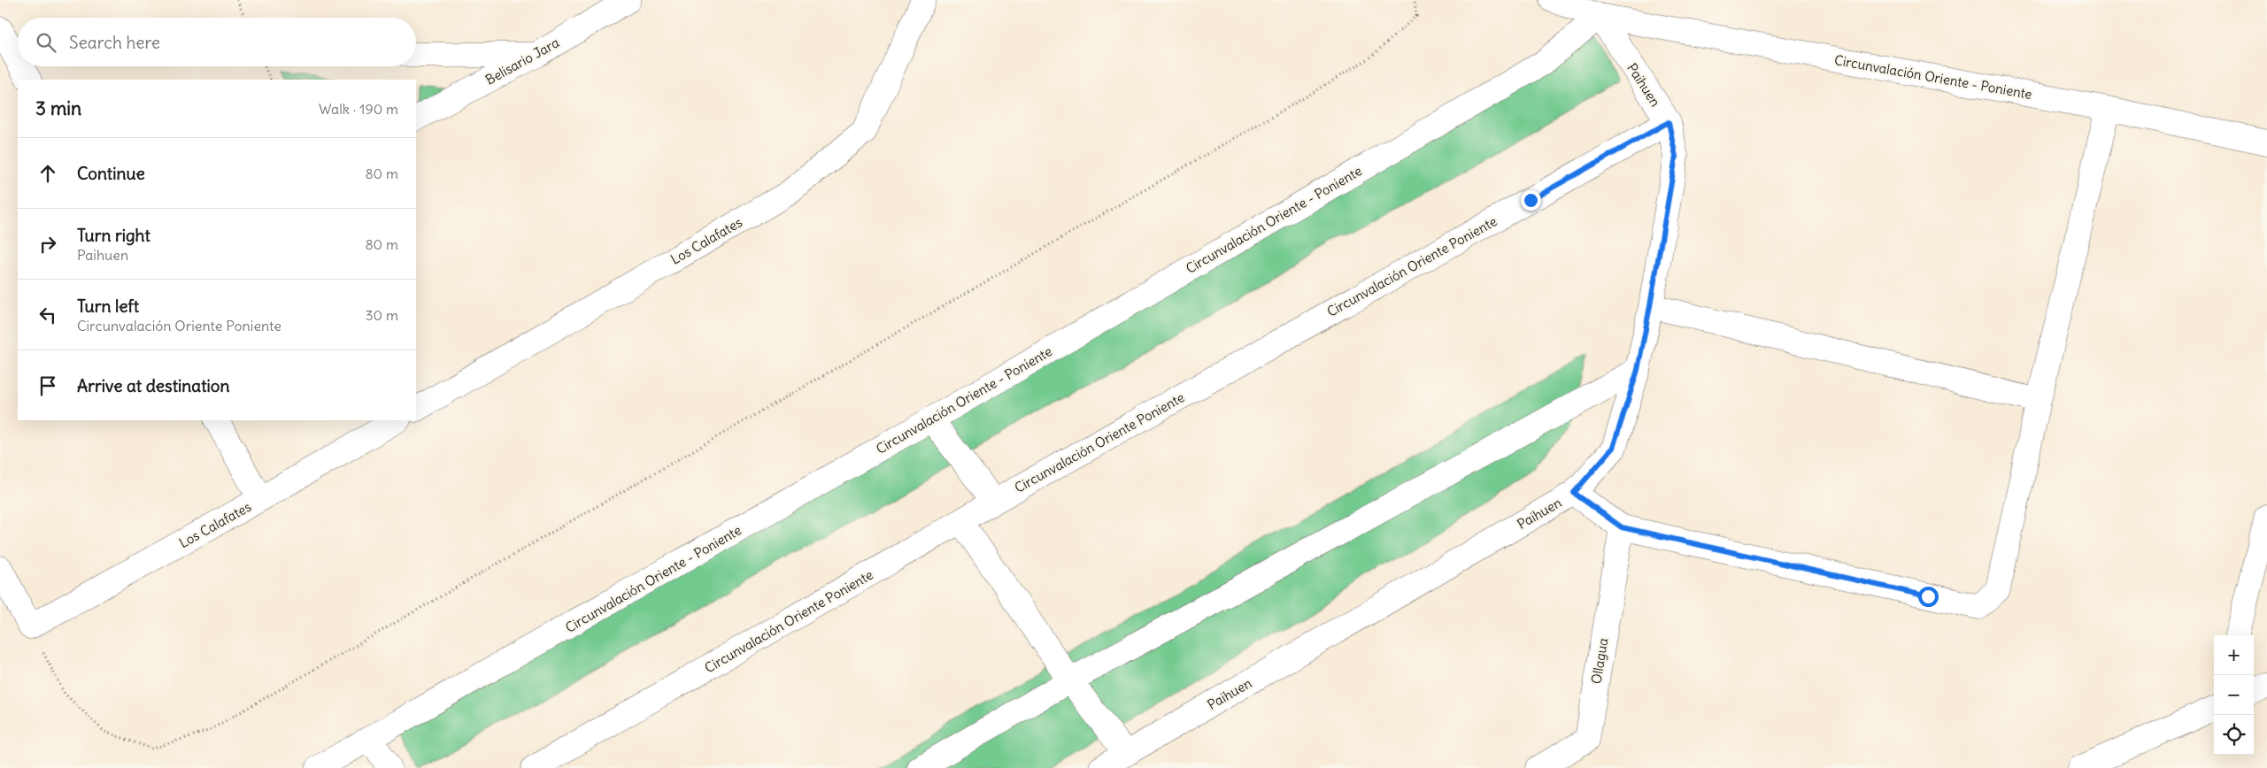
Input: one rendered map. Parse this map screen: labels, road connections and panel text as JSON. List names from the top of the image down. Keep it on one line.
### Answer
{"streets":{"street":["Belisario Jara","Circunvalación Oriente - Poniente","Paihuen","Los Calafates","Circunvalación Oriente Poniente","Ollagua"]},"crossings":[["Circunvalación Oriente - Poniente","Paihuen"],["Paihuen","Circunvalación Oriente Poniente"]],"page":{"search":"Search here","heading":["3 min","Walk · 190 m"],"list":[["Continue","80 m"],["Turn right","Paihuen","80 m"],["Turn left","Circunvalación Oriente Poniente","30 m"],"Arrive at destination"],"map_buttons":["+","−"]}}
